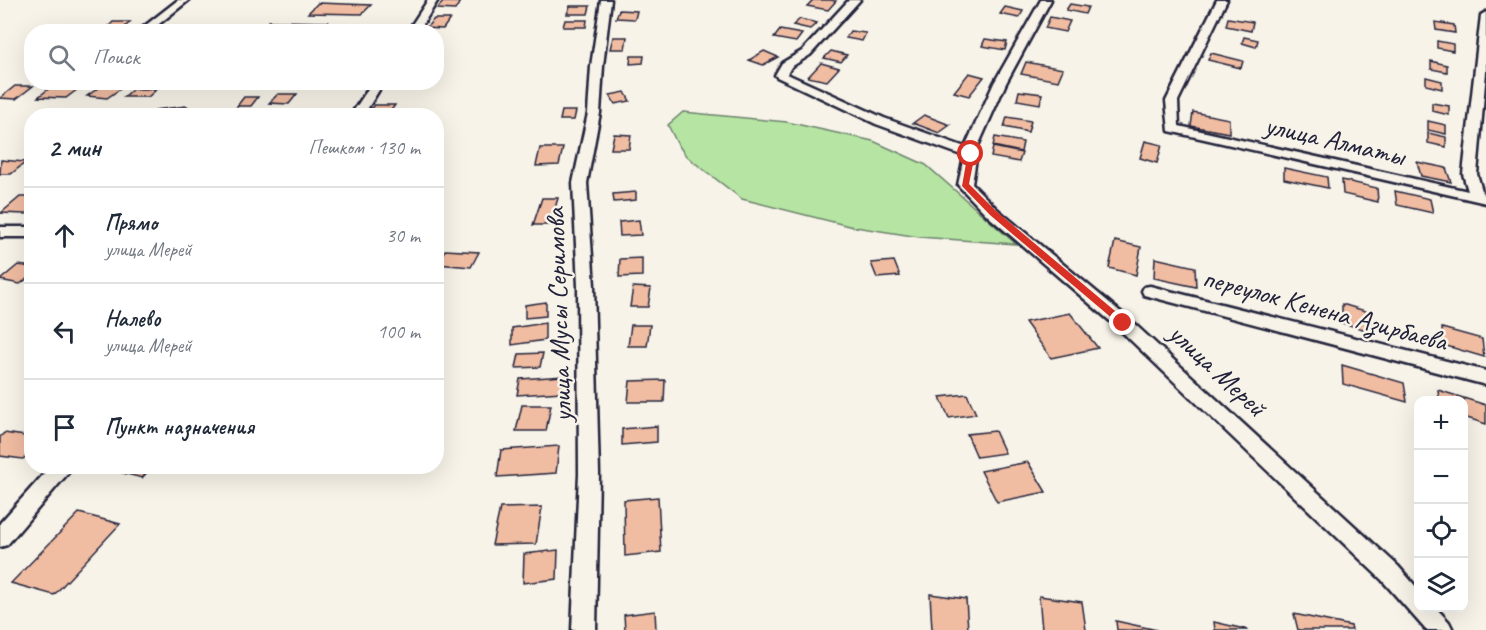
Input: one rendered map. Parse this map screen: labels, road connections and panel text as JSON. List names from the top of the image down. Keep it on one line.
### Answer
{"streets":{"street":["улица Алматы","переулок Кенена Азирбаева","улица Мусы Серимова","улица Мерей"]},"page":{"search":"Поиск","heading":["2 мин","Пешком · 130 m"],"list":[["Прямо","улица Мерей","30 m"],["Налево","улица Мерей","100 m"],"Пункт назначения"],"map_buttons":["+","−"]}}
